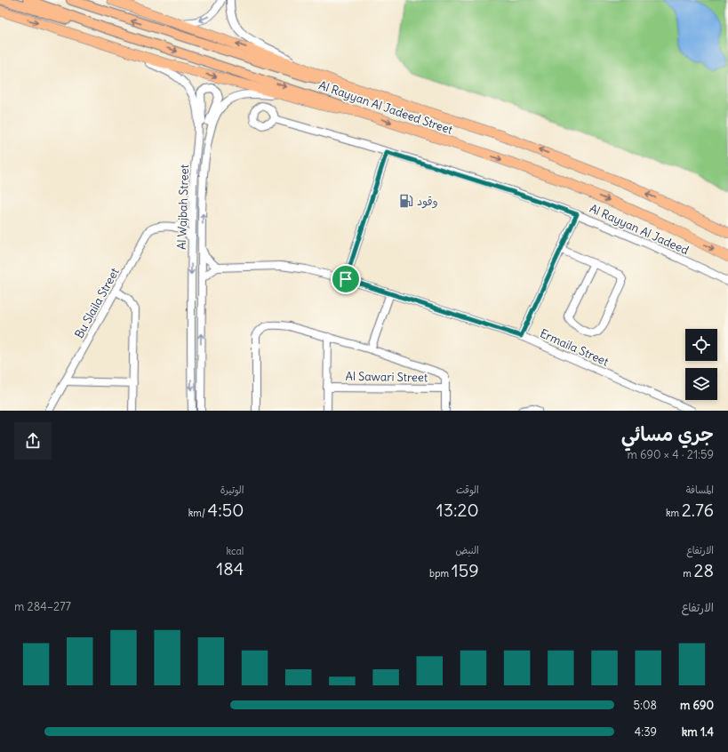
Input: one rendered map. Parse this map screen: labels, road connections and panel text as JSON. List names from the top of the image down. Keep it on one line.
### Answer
{"streets":{"highway":["Al Rayyan Al Jadeed Street"],"street":["Al Wajbah Street","Al Rayyan Al Jadeed","Bu Slaila Street","Ermaila Street","Al Sawari Street"]},"places":{"fuel station":["وقود"]},"page":{"heading":["جري مسائي","21:59 · 4 × 690 m"],"stats":[["المسافة","2.76 km"],["الوقت","13:20"],["الوتيرة","4:50 /km"],["الارتفاع","28 m"],["النبض","159 bpm"],["kcal","184"]],"chart":["الارتفاع","277–284 m"],"list":[{"name":"690 m","note":"5:08"},{"name":"1.4 km","note":"4:39"}]}}
